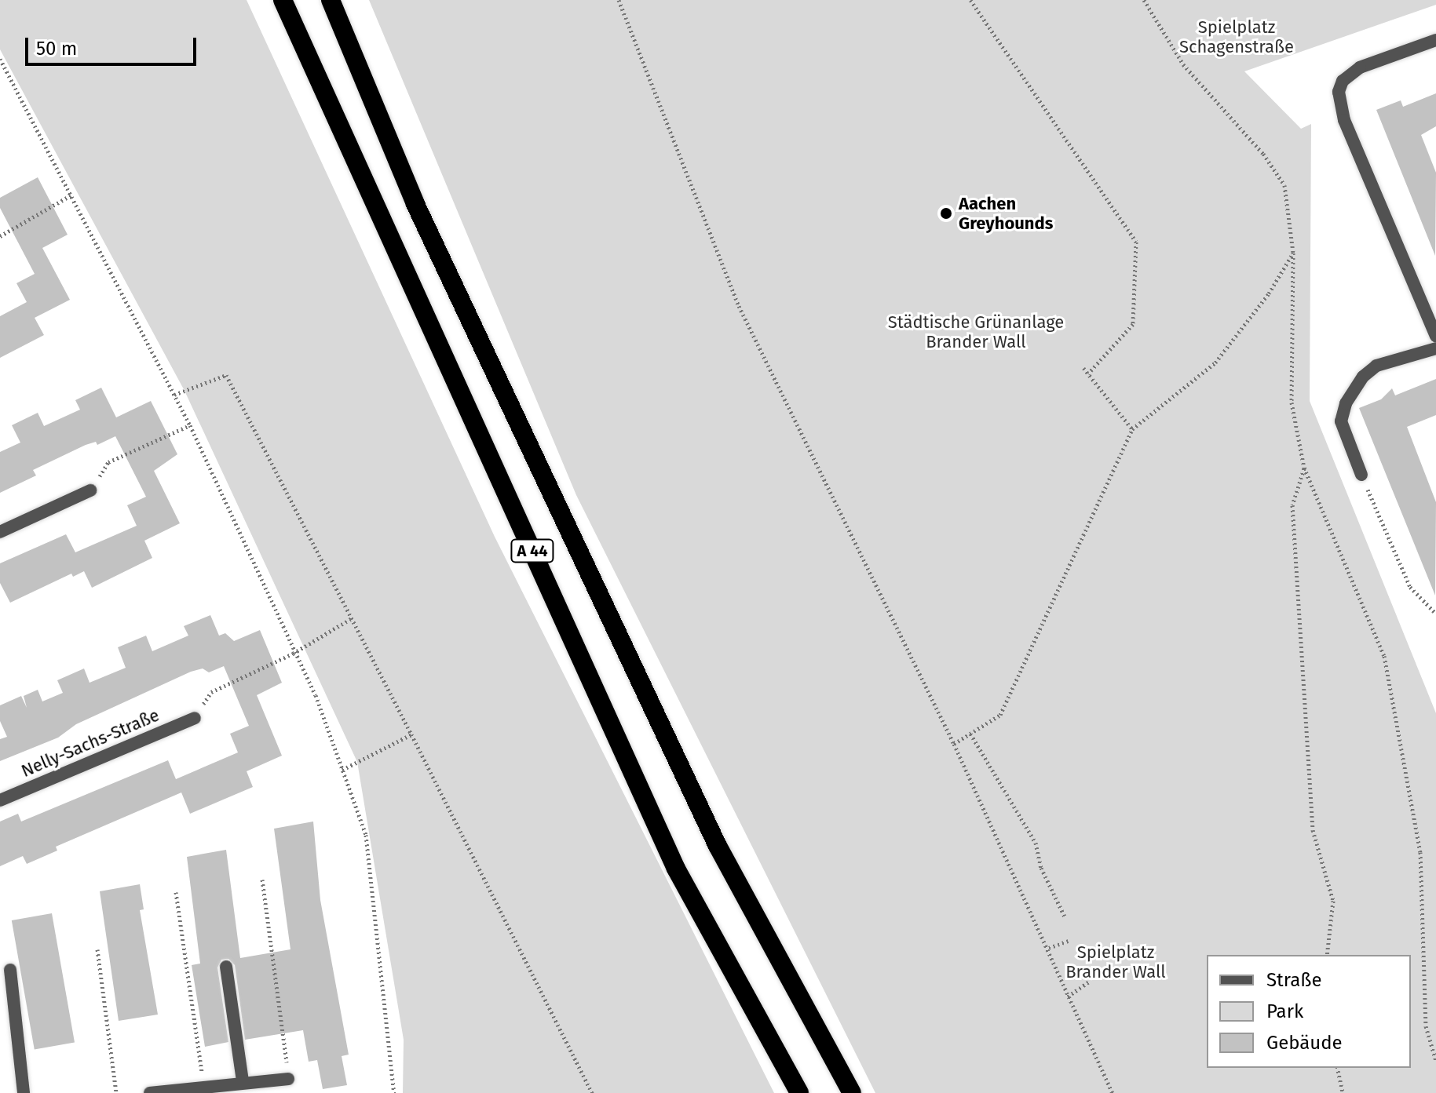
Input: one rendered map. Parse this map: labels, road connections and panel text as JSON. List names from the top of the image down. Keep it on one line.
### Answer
{"streets":{"highway":["A 44"],"street":["Nelly-Sachs-Straße"]},"parks":["Spielplatz Schagenstraße","Städtische Grünanlage Brander Wall","Spielplatz Brander Wall"],"places":["Aachen Greyhounds"],"legend":["Straße","Park","Gebäude"],"scale_bar":"50 m"}
